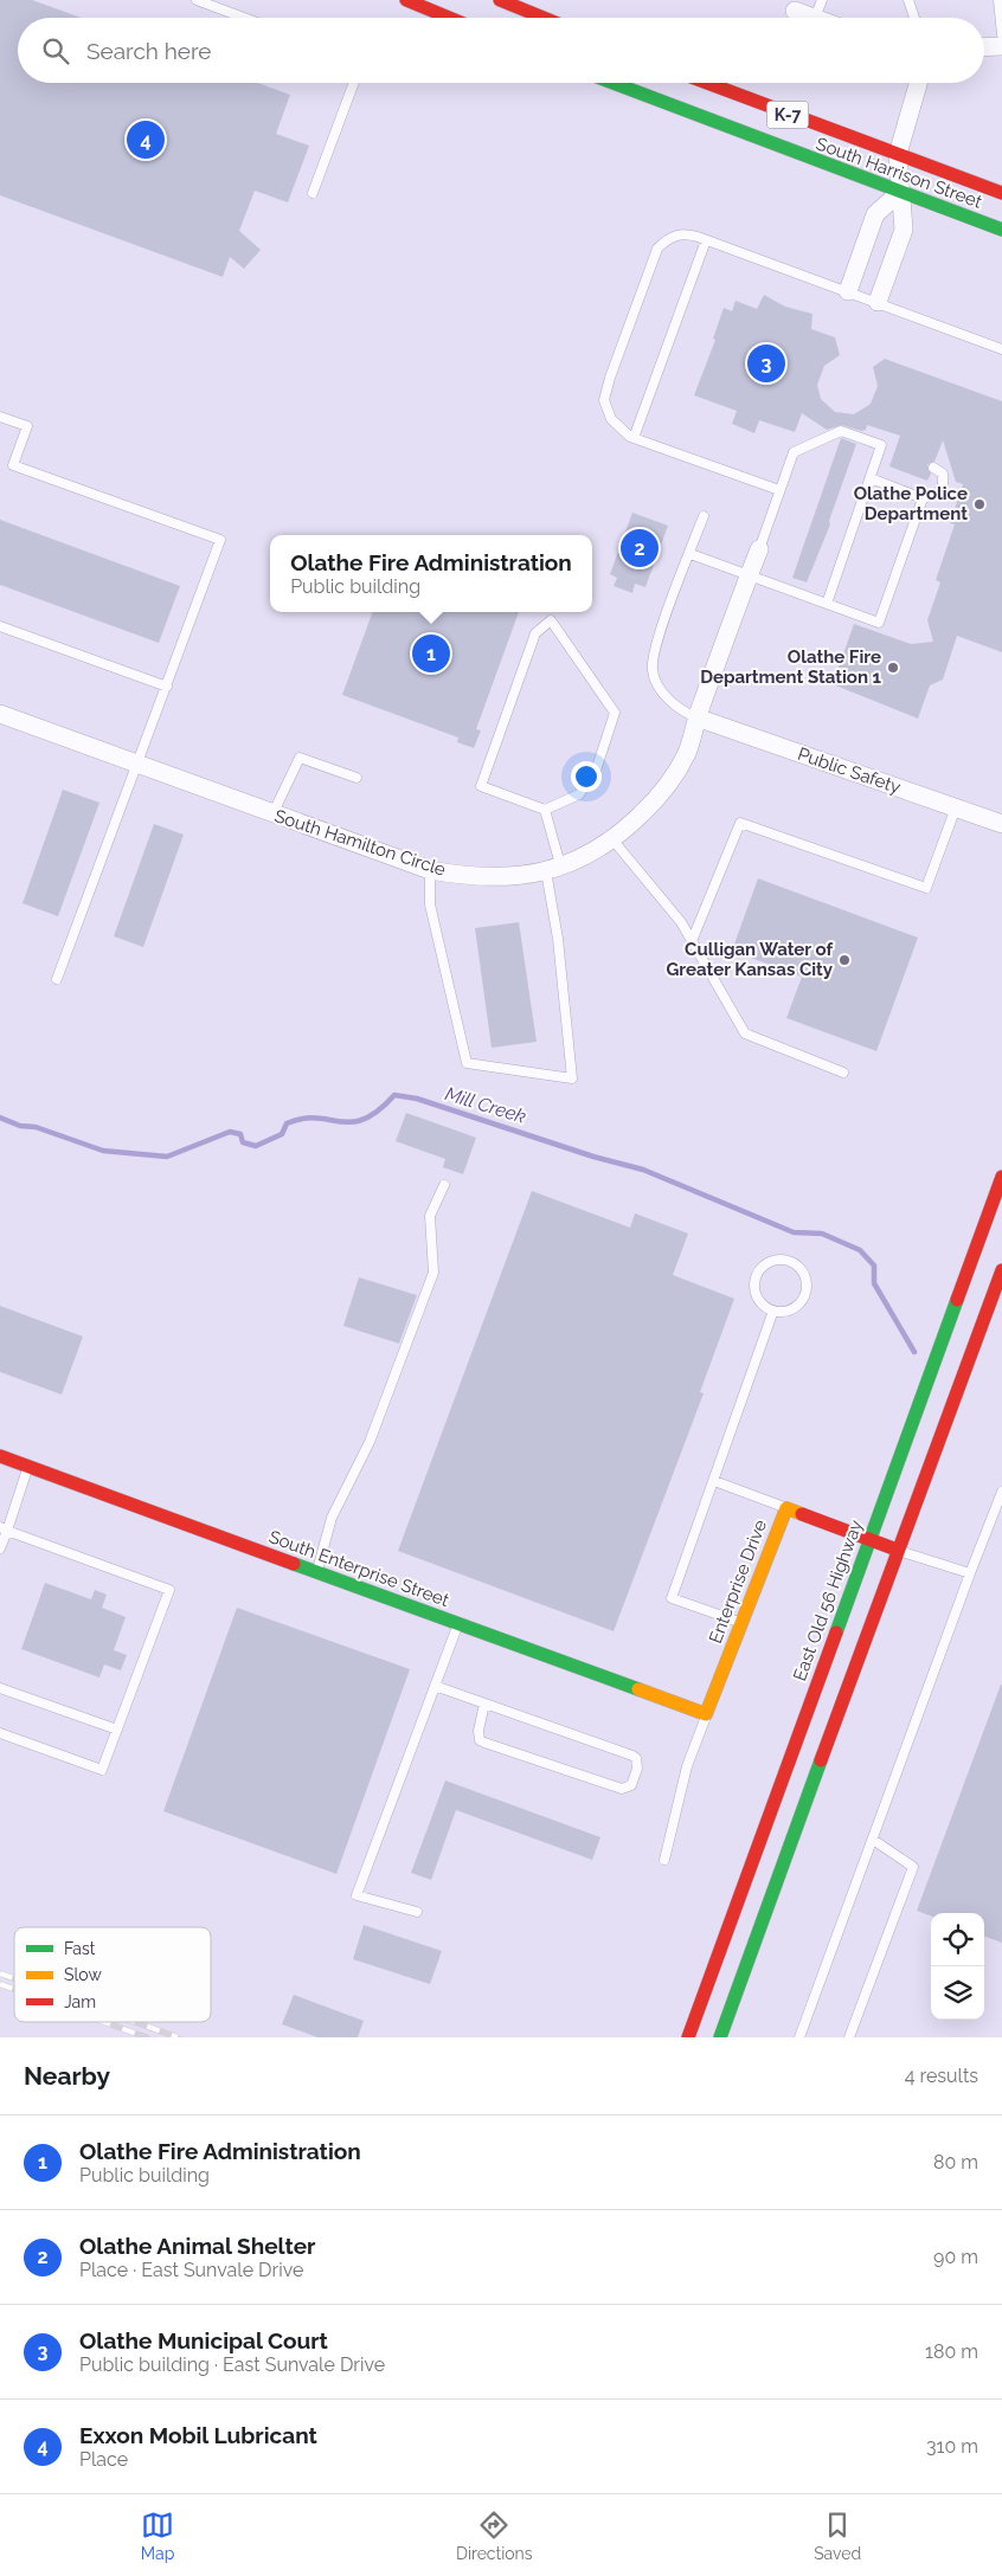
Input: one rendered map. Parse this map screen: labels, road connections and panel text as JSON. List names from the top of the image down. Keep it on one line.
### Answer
{"streets":{"main road":["K-7","South Harrison Street","South Enterprise Street","Enterprise Drive","East Old 56 Highway"],"street":["Public Safety","South Hamilton Circle"]},"crossings":[["Public Safety","South Hamilton Circle"],["South Enterprise Street","Enterprise Drive"],["Enterprise Drive","East Old 56 Highway"]],"water":["Mill Creek"],"places":["Olathe Police Department","Olathe Fire Department Station 1","Culligan Water of Greater Kansas City"],"legend":["Fast","Slow","Jam"],"page":{"search":"Search here","pins":["4","3","2","1"],"popup":["Olathe Fire Administration","Public building"],"heading":["Nearby","4 results"],"list":[{"mark":"1","name":"Olathe Fire Administration","note":"Public building","value":"80 m"},{"mark":"2","name":"Olathe Animal Shelter","note":"Place · East Sunvale Drive","value":"90 m"},{"mark":"3","name":"Olathe Municipal Court","note":"Public building · East Sunvale Drive","value":"180 m"},{"mark":"4","name":"Exxon Mobil Lubricant","note":"Place","value":"310 m"}],"nav":["Map","Directions","Saved"]}}
